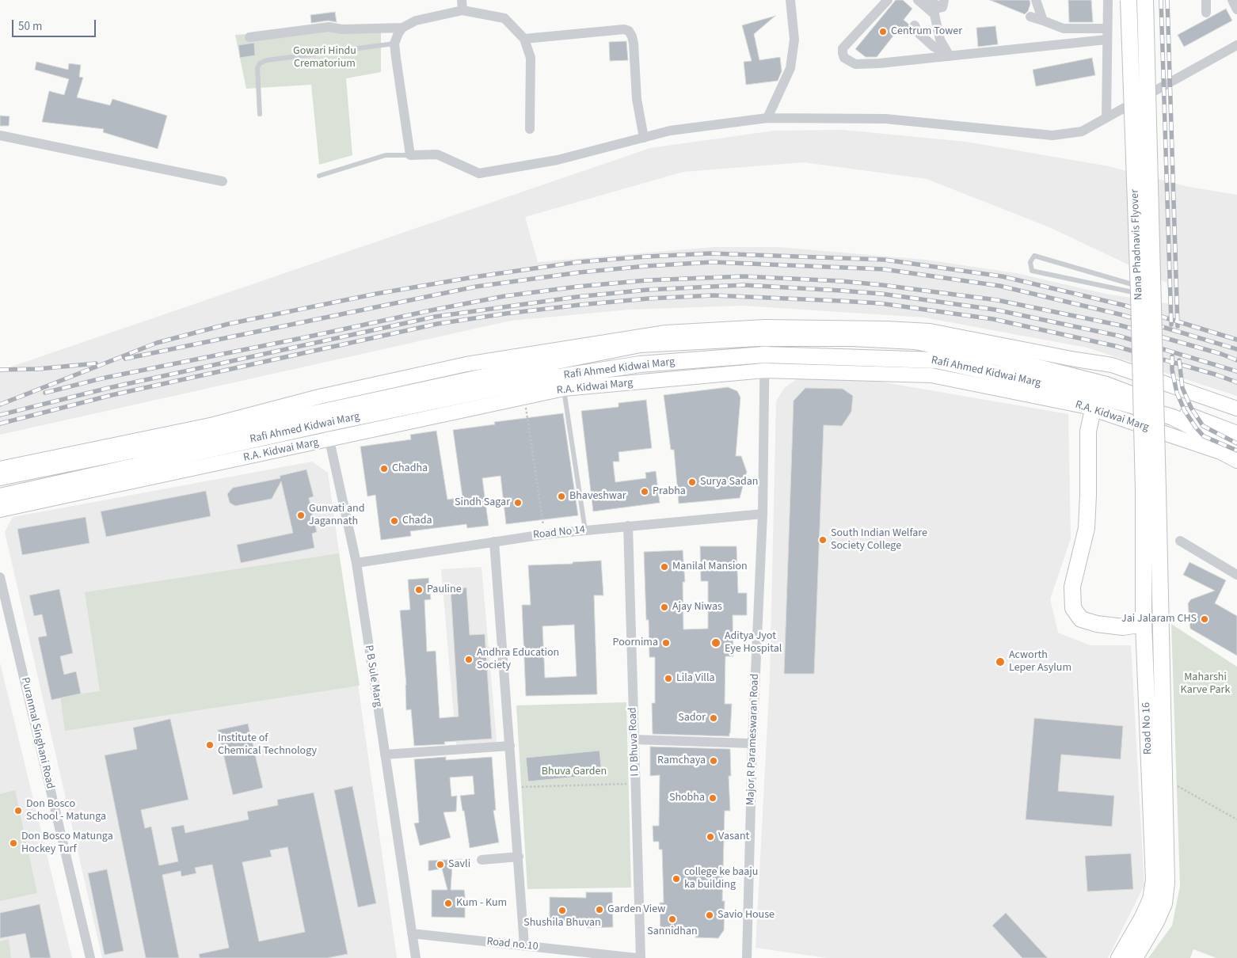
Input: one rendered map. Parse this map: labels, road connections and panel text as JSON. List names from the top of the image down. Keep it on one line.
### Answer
{"streets":{"main road":["Nana Phadnavis Flyover","Rafi Ahmed Kidwai Marg","Road No 16"],"street":["R.A. Kidwai Marg","Road No 14","P B Sule Marg","Puranmal Singhani Road","Major R Parameswaran Road","I D Bhuva Road","Road no.10"]},"crossings":[["Nana Phadnavis Flyover","Road No 16"],["Rafi Ahmed Kidwai Marg","R.A. Kidwai Marg"],["Rafi Ahmed Kidwai Marg","P B Sule Marg"],["Rafi Ahmed Kidwai Marg","Major R Parameswaran Road"],["R.A. Kidwai Marg","P B Sule Marg"],["R.A. Kidwai Marg","Major R Parameswaran Road"],["Road No 14","P B Sule Marg"],["Road No 14","Major R Parameswaran Road"],["Road No 14","I D Bhuva Road"],["P B Sule Marg","Road no.10"]],"parks":["Gowari Hindu Crematorium","Maharshi Karve Park","Bhuva Garden"],"places":["Centrum Tower","Chadha","Surya Sadan","Prabha","Bhaveshwar","Sindh Sagar","Gunvati and Jagannath","Chada","South Indian Welfare Society College","Manilal Mansion","Pauline","Ajay Niwas","Jai Jalaram CHS","Poornima","Aditya Jyot Eye Hospital","Andhra Education Society","Acworth Leper Asylum","Lila Villa","Sador","Institute of Chemical Technology","Ramchaya","Shobha","Don Bosco School - Matunga","Vasant","Don Bosco Matunga Hockey Turf","Savli","college ke baaju ka building","Kum - Kum","Garden View","Shushila Bhuvan","Savio House","Sannidhan"],"scale_bar":"50 m"}
